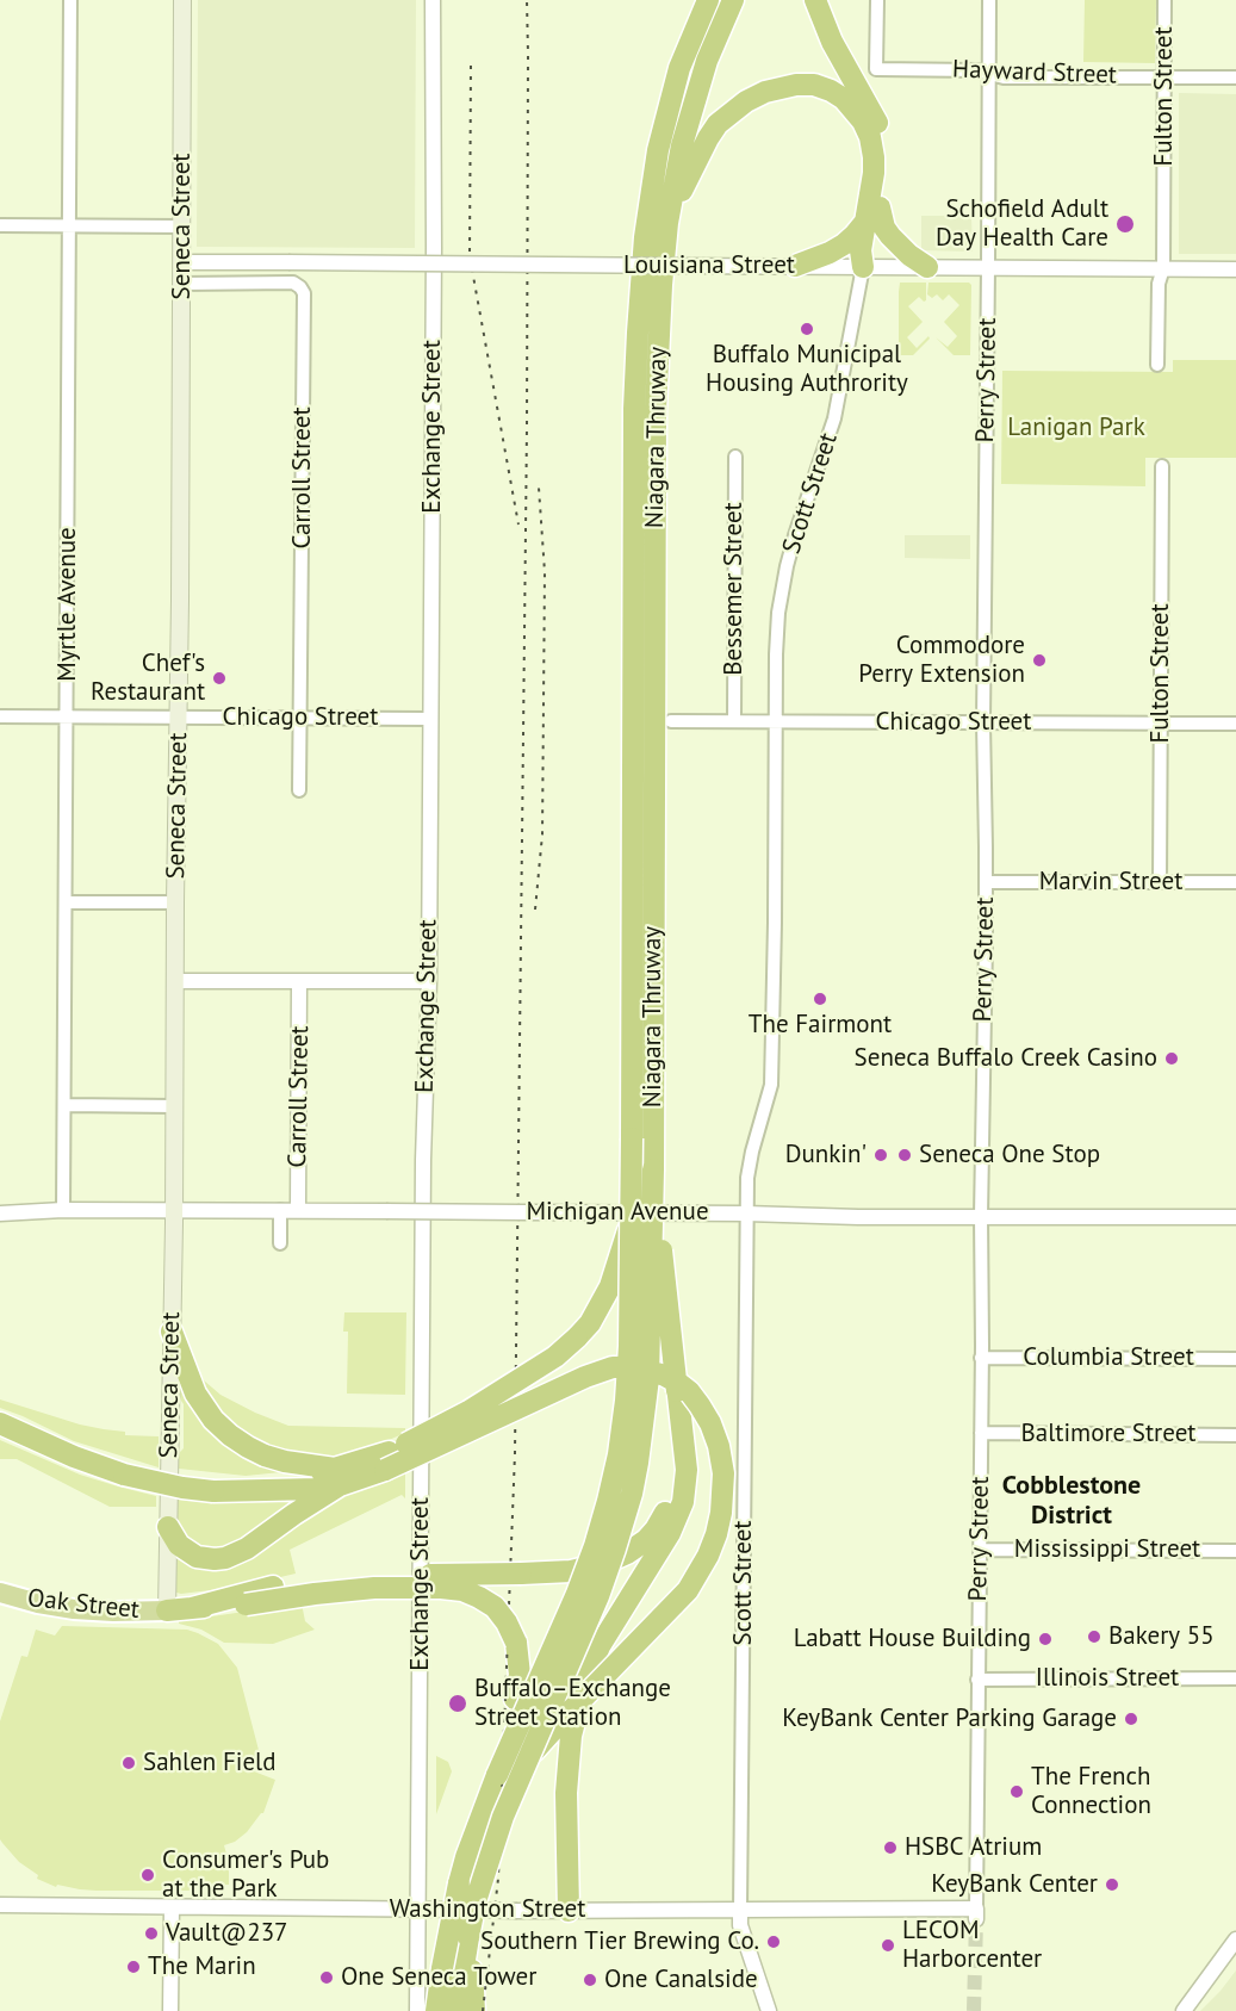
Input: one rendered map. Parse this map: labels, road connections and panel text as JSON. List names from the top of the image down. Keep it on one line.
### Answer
{"streets":{"highway":["Niagara Thruway","Oak Street"],"main road":["Seneca Street"],"street":["Hayward Street","Fulton Street","Louisiana Street","Perry Street","Exchange Street","Carroll Street","Scott Street","Bessemer Street","Myrtle Avenue","Chicago Street","Marvin Street","Michigan Avenue","Columbia Street","Baltimore Street","Mississippi Street","Illinois Street","Washington Street"]},"crossings":[["Hayward Street","Fulton Street"],["Hayward Street","Perry Street"],["Fulton Street","Louisiana Street"],["Fulton Street","Chicago Street"],["Fulton Street","Marvin Street"],["Seneca Street","Louisiana Street"],["Seneca Street","Carroll Street"],["Seneca Street","Chicago Street"],["Seneca Street","Michigan Avenue"],["Seneca Street","Oak Street"],["Louisiana Street","Perry Street"],["Louisiana Street","Scott Street"],["Perry Street","Chicago Street"],["Perry Street","Marvin Street"],["Perry Street","Michigan Avenue"],["Perry Street","Columbia Street"],["Perry Street","Baltimore Street"],["Perry Street","Mississippi Street"],["Perry Street","Illinois Street"],["Perry Street","Washington Street"],["Exchange Street","Chicago Street"],["Exchange Street","Washington Street"],["Carroll Street","Chicago Street"],["Carroll Street","Michigan Avenue"],["Scott Street","Chicago Street"],["Scott Street","Michigan Avenue"],["Scott Street","Washington Street"],["Bessemer Street","Chicago Street"],["Myrtle Avenue","Chicago Street"],["Myrtle Avenue","Michigan Avenue"]],"districts":["Cobblestone District"],"parks":["Lanigan Park"],"places":["Schofield Adult Day Health Care","Buffalo Municipal Housing Authrority","Commodore Perry Extension","Chef's Restaurant","The Fairmont","Seneca Buffalo Creek Casino","Dunkin'","Seneca One Stop","Bakery 55","Labatt House Building","Buffalo–Exchange Street Station","KeyBank Center Parking Garage","Sahlen Field","The French Connection","HSBC Atrium","Consumer's Pub at the Park","KeyBank Center","Vault@237","Southern Tier Brewing Co.","LECOM Harborcenter","The Marin","One Seneca Tower","One Canalside"]}
